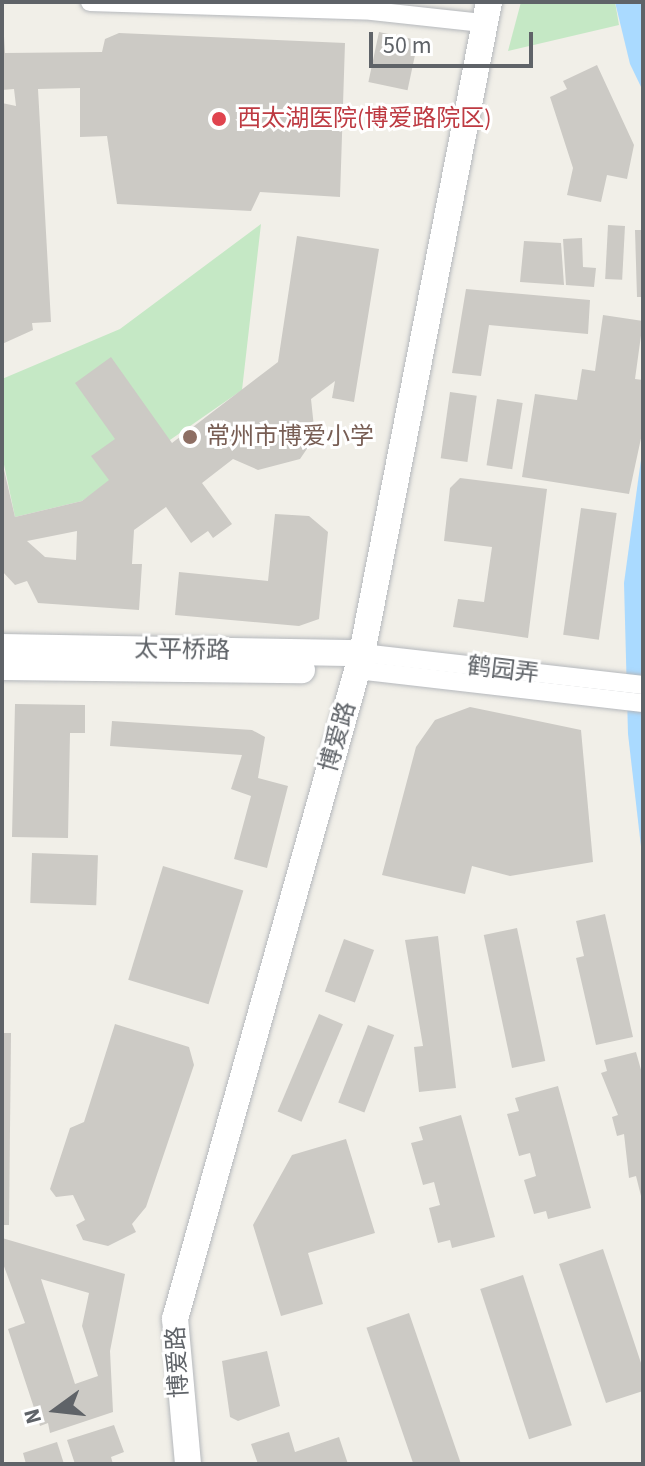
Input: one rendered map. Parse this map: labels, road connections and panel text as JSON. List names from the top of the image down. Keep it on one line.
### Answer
{"streets":{"main road":["太平桥路","博爱路"],"street":["鹤园弄"]},"crossings":[["太平桥路","鹤园弄"],["太平桥路","博爱路"],["鹤园弄","博爱路"]],"places":["西太湖医院(博爱路院区)","常州市博爱小学"],"scale_bar":"50 m","north":"left"}
